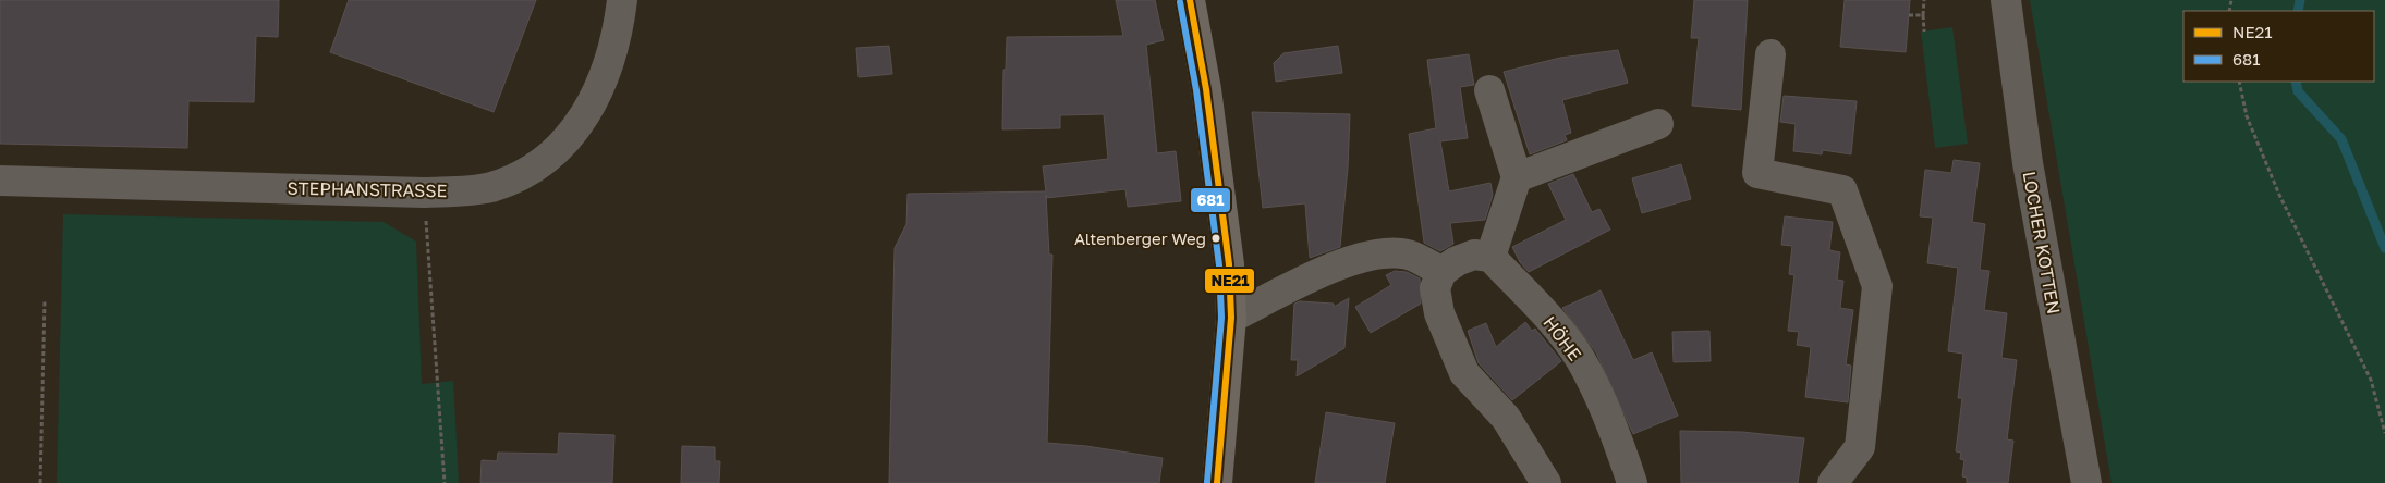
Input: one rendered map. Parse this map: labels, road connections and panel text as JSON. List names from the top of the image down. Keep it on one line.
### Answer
{"streets":{"street":["STEPHANSTRASSE","LOCHER KOTTEN","HÖHE"]},"places":["Altenberger Weg"],"lines":["transit line NE21","transit line 681"],"legend":["NE21","681"]}
